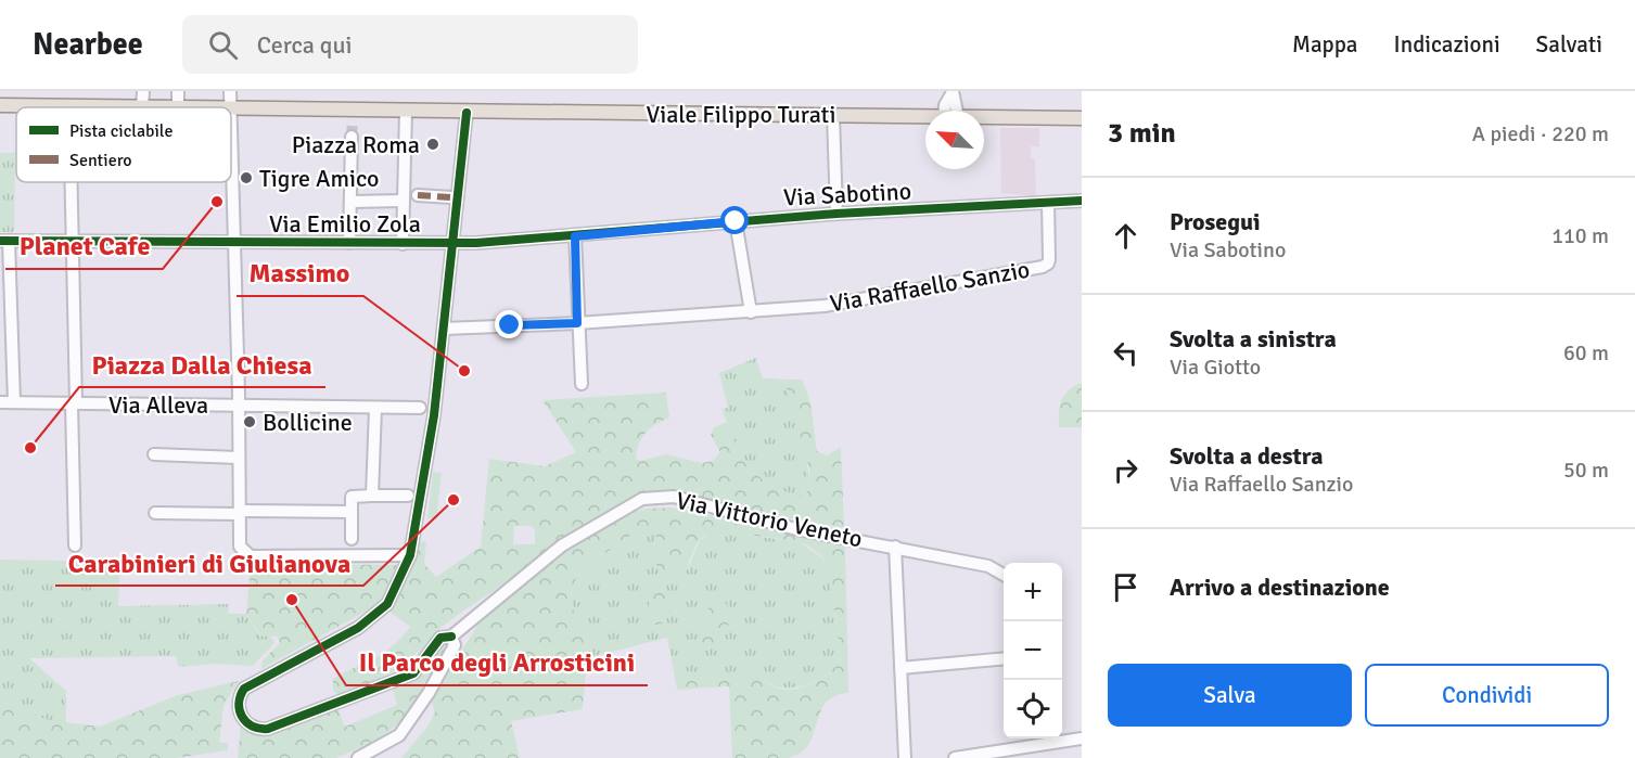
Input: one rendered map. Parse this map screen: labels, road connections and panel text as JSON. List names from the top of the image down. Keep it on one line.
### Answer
{"streets":{"main road":["Viale Filippo Turati"],"street":["Via Sabotino","Via Emilio Zola","Via Raffaello Sanzio","Via Alleva","Via Vittorio Veneto"]},"crossings":[["Via Sabotino","Via Emilio Zola"],["Via Sabotino","Via Raffaello Sanzio"]],"places":["Piazza Roma","Tigre Amico","Planet Cafe","Massimo","Bollicine","Piazza Dalla Chiesa","Carabinieri di Giulianova","Il Parco degli Arrosticini"],"legend":["Pista ciclabile","Sentiero"],"north":"top left","page":{"header":"Nearbee","search":"Cerca qui","nav":["Mappa","Indicazioni","Salvati"],"heading":["3 min","A piedi · 220 m"],"list":[["Prosegui","Via Sabotino","110 m"],["Svolta a sinistra","Via Giotto","60 m"],["Svolta a destra","Via Raffaello Sanzio","50 m"],"Arrivo a destinazione"],"map_buttons":["+","−"],"buttons":["Salva","Condividi"]}}
